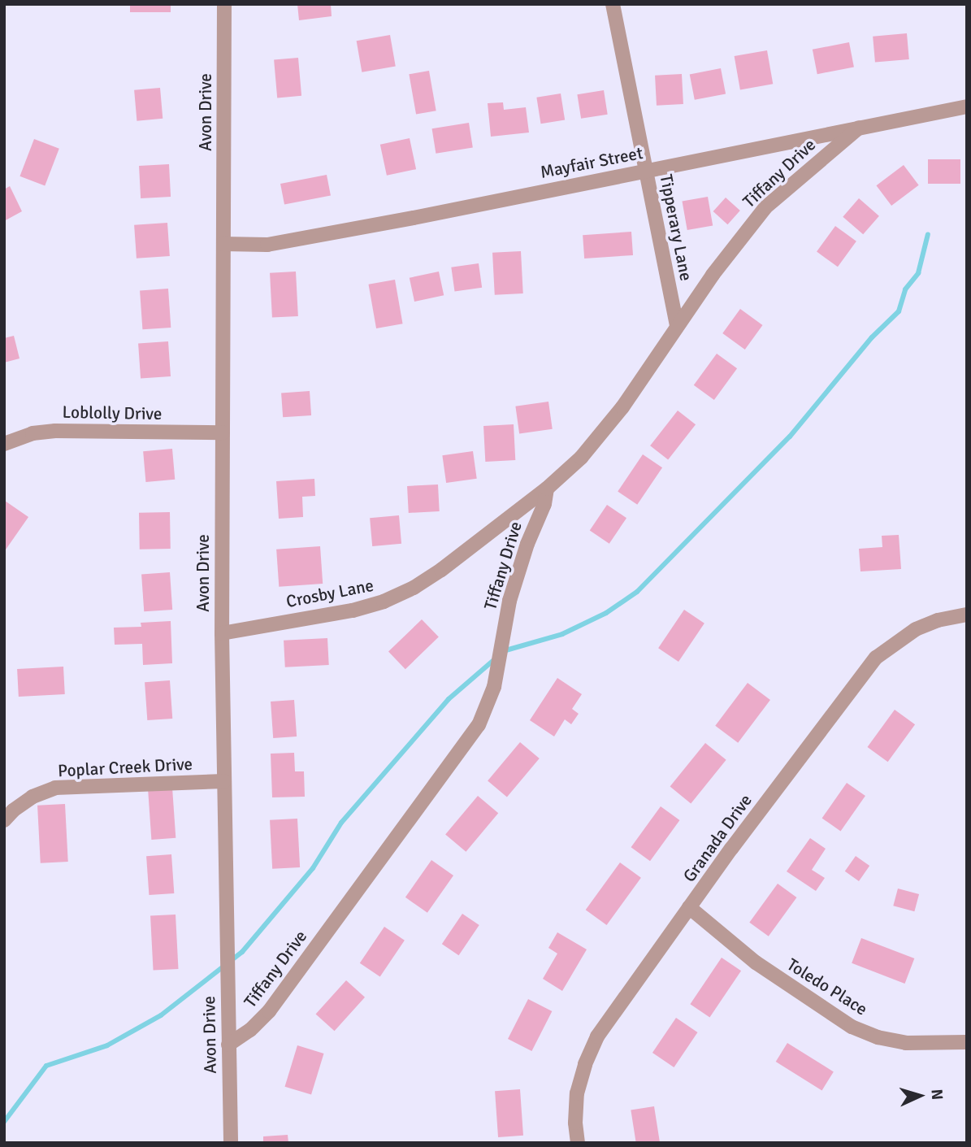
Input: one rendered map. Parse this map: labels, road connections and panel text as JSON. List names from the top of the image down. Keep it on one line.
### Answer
{"streets":{"street":["Avon Drive","Mayfair Street","Tiffany Drive","Tipperary Lane","Loblolly Drive","Crosby Lane","Poplar Creek Drive","Granada Drive","Toledo Place"]},"crossings":[["Avon Drive","Mayfair Street"],["Avon Drive","Tiffany Drive"],["Avon Drive","Loblolly Drive"],["Avon Drive","Crosby Lane"],["Avon Drive","Poplar Creek Drive"],["Mayfair Street","Tiffany Drive"],["Mayfair Street","Tipperary Lane"],["Tiffany Drive","Tipperary Lane"],["Tiffany Drive","Crosby Lane"],["Granada Drive","Toledo Place"]],"north":"right"}
